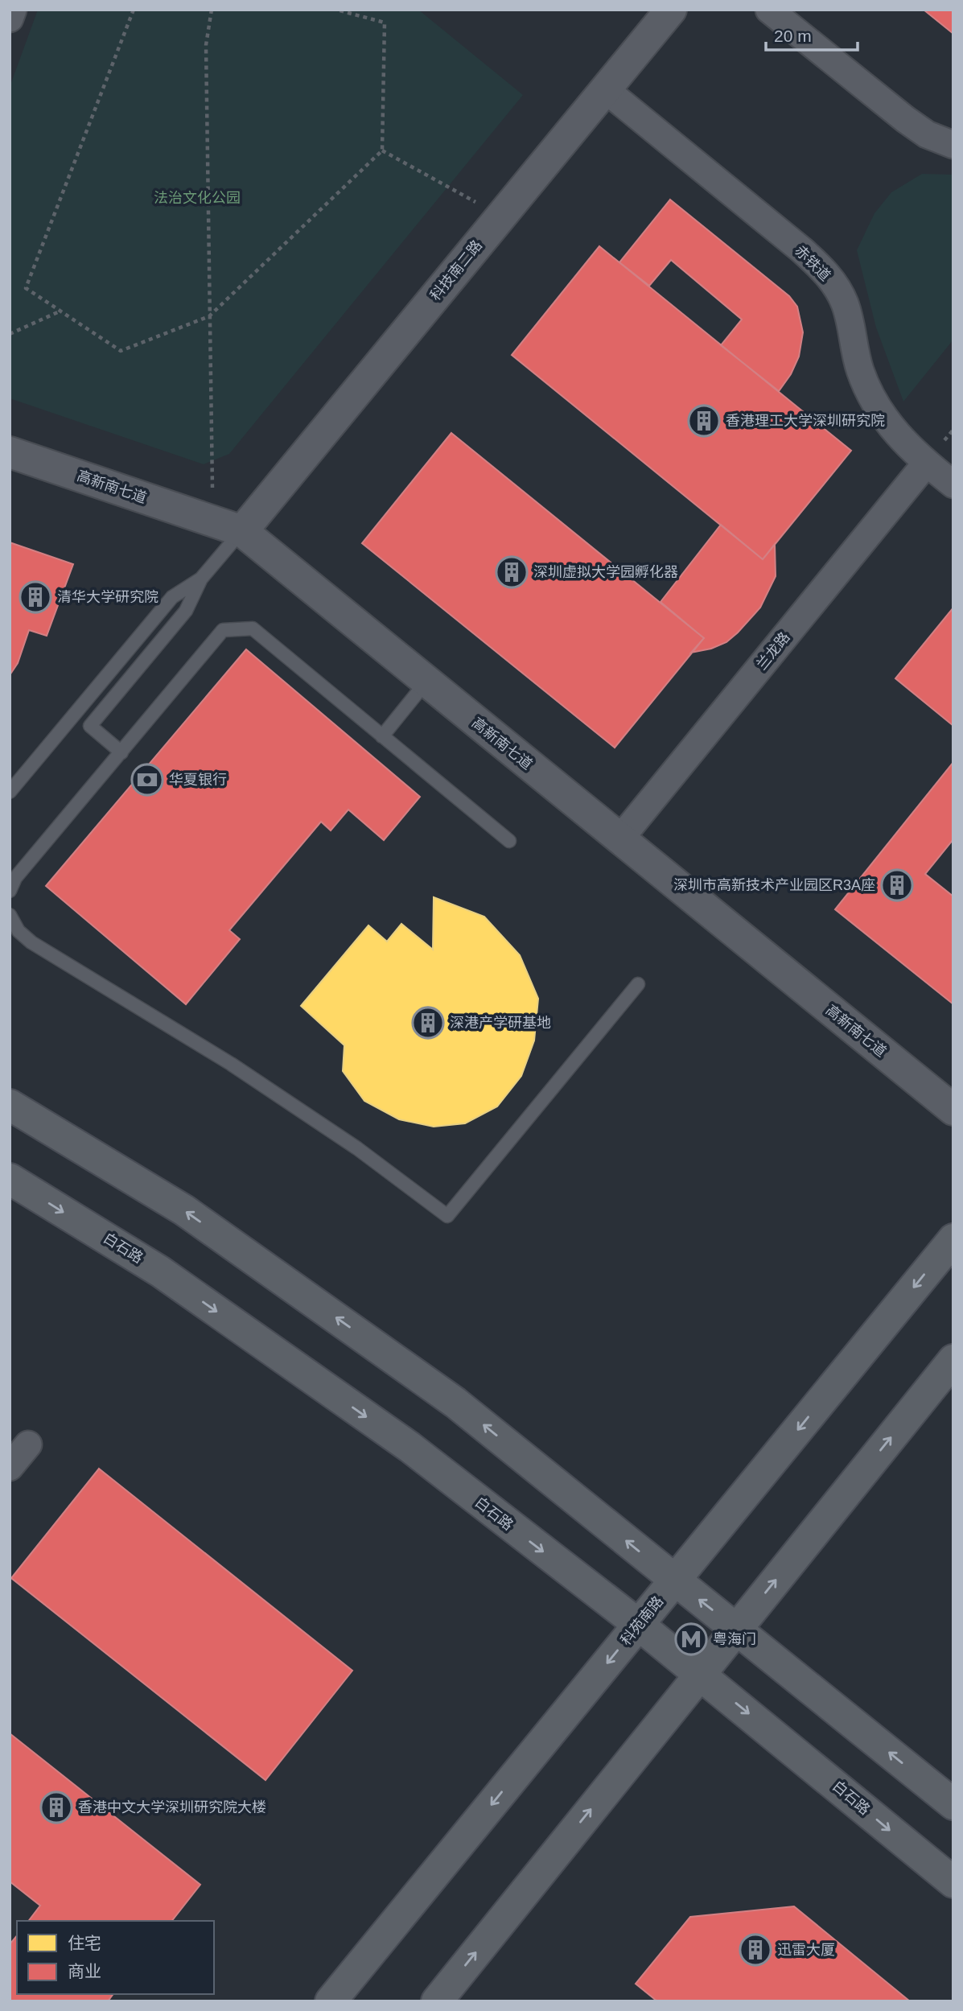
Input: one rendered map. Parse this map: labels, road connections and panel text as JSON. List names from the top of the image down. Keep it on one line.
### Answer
{"streets":{"main road":["白石路","科苑南路"],"street":["赤铁道","科技南二路","高新南七道","兰龙路"]},"crossings":[["赤铁道","科技南二路"],["赤铁道","兰龙路"],["科技南二路","高新南七道"],["高新南七道","兰龙路"],["白石路","科苑南路"]],"parks":["法治文化公园"],"places":{"building":["香港理工大学深圳研究院","深圳虚拟大学园孵化器","清华大学研究院","深圳市高新技术产业园区R3A座","深港产学研基地","香港中文大学深圳研究院大楼","迅雷大厦"],"bank":["华夏银行"],"metro station":["粤海门"]},"legend":["住宅","商业"],"scale_bar":"20 m"}
